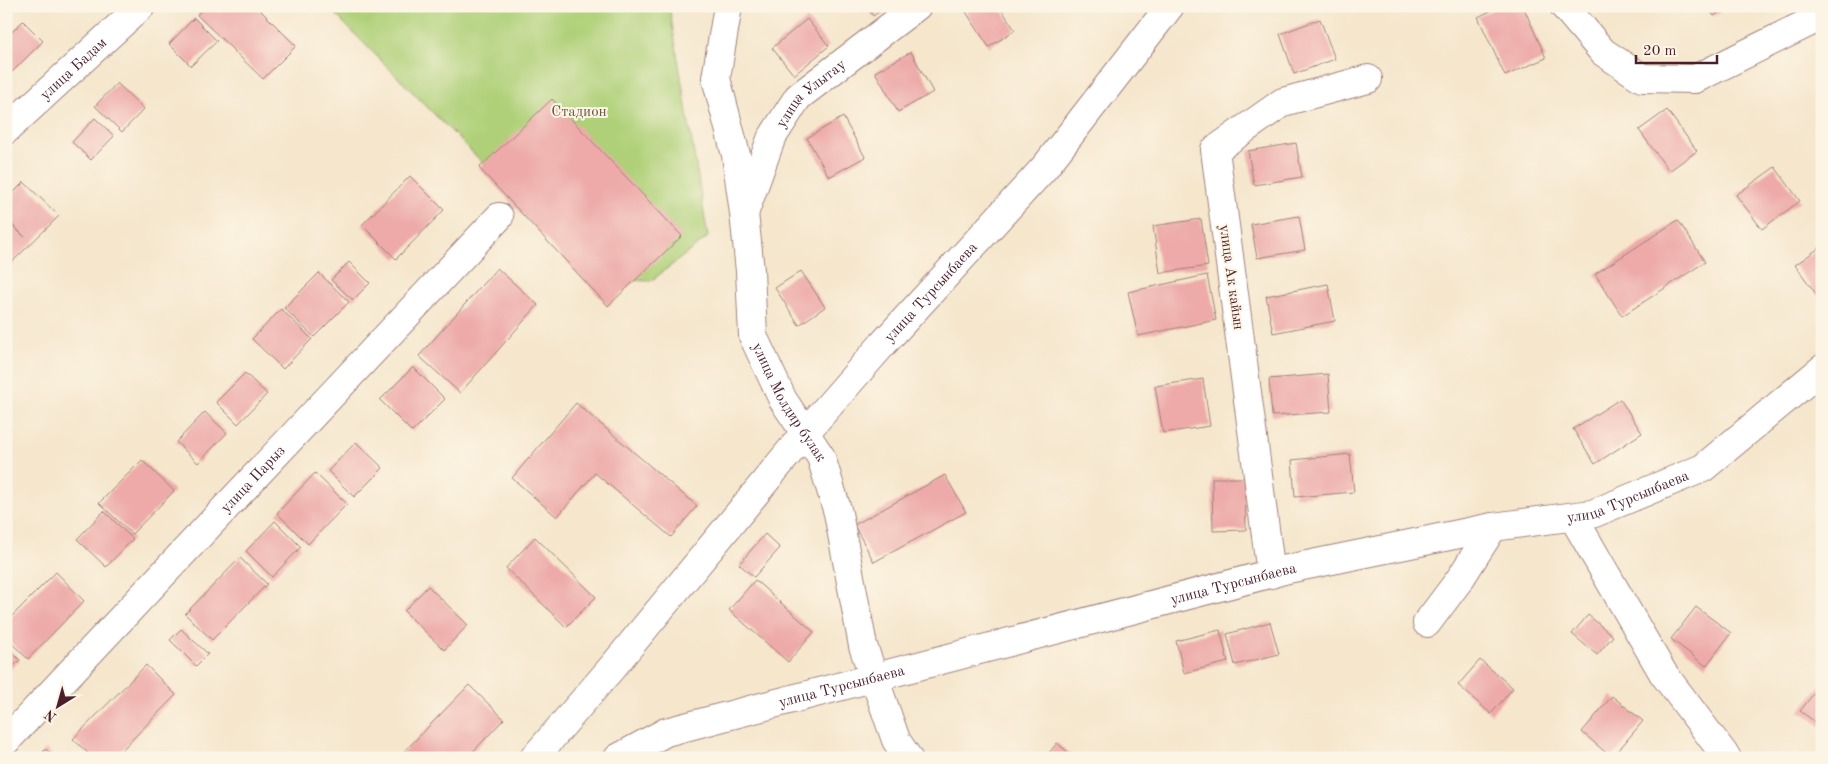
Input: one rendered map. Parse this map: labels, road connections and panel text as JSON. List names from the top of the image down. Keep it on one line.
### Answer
{"streets":{"street":["улица Бадам","улица Улытау","улица Ак кайын","улица Турсынбаева","улица Молдир булак","улица Парыз"]},"crossings":[["улица Улытау","улица Молдир булак"],["улица Ак кайын","улица Турсынбаева"],["улица Турсынбаева","улица Молдир булак"]],"parks":["Стадион"],"scale_bar":"20 m","north":"bottom left"}
